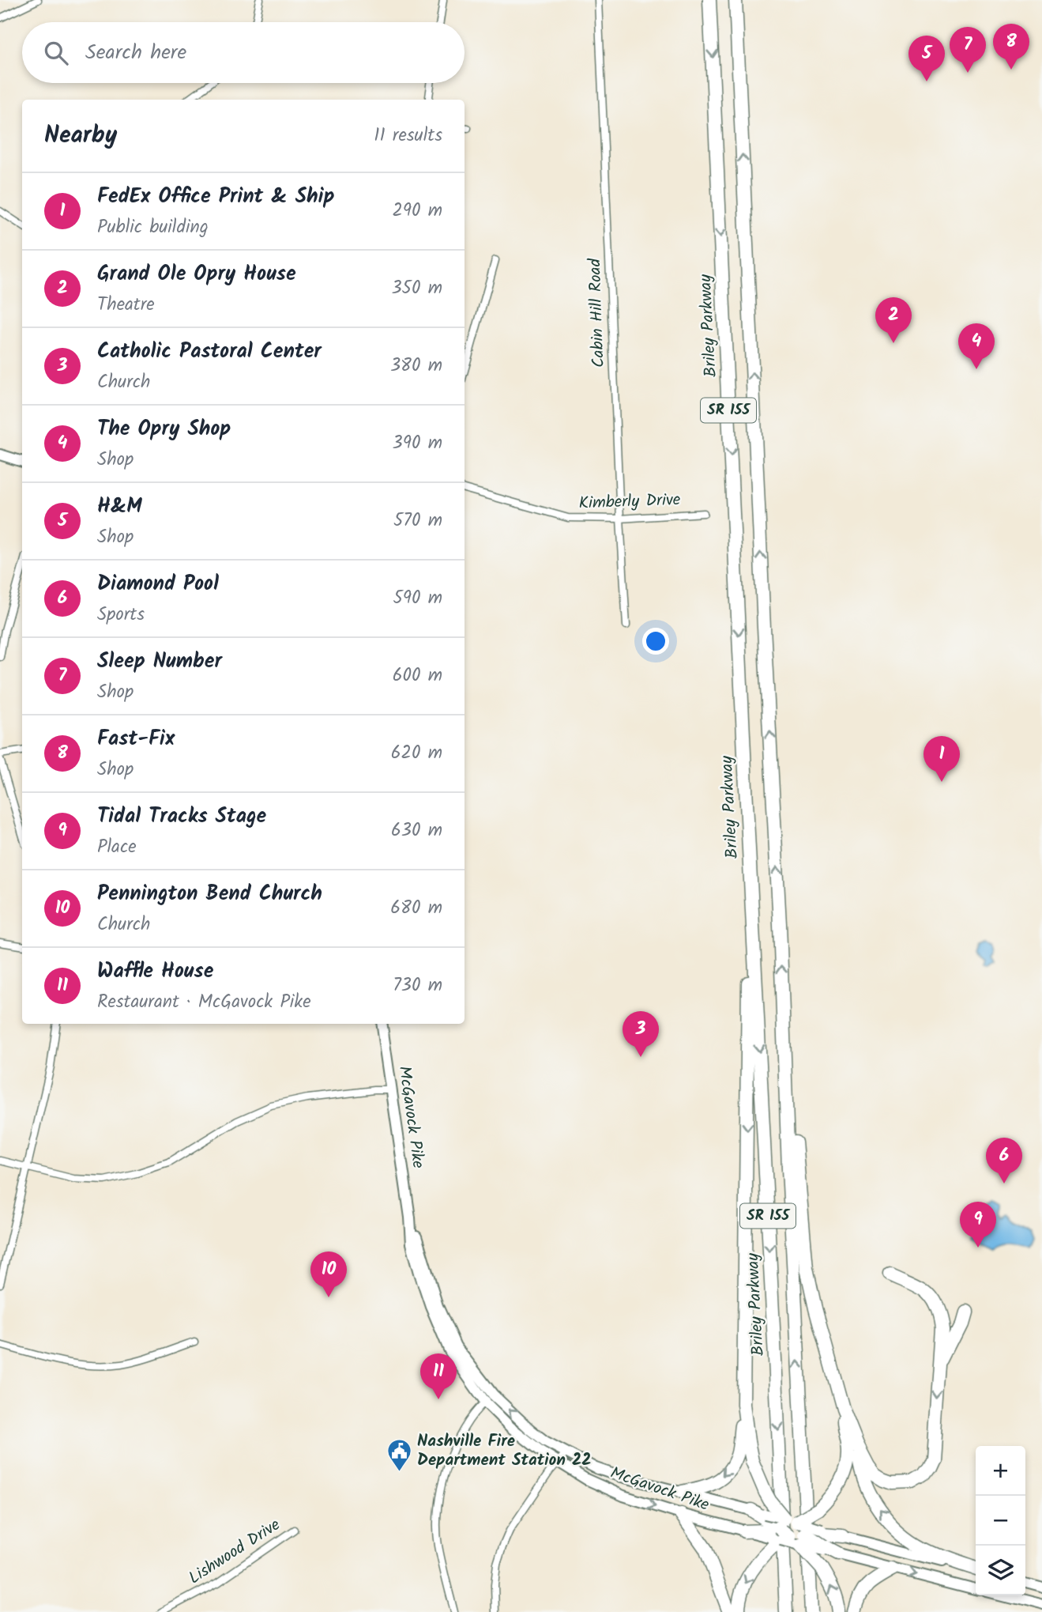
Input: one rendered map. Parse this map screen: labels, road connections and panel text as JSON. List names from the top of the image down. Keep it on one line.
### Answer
{"streets":{"highway":["Briley Parkway","SR 155"],"main road":["McGavock Pike"],"street":["Cabin Hill Road","Kimberly Drive","Lishwood Drive"]},"crossings":[["Cabin Hill Road","Kimberly Drive"]],"places":{"public building":["Nashville Fire Department Station 22"]},"page":{"search":"Search here","pins":["8","7","5","2","4","1","3","6","9","10","11"],"heading":["Nearby","11 results"],"list":[{"mark":"1","name":"FedEx Office Print & Ship","note":"Public building","value":"290 m"},{"mark":"2","name":"Grand Ole Opry House","note":"Theatre","value":"350 m"},{"mark":"3","name":"Catholic Pastoral Center","note":"Church","value":"380 m"},{"mark":"4","name":"The Opry Shop","note":"Shop","value":"390 m"},{"mark":"5","name":"H&M","note":"Shop","value":"570 m"},{"mark":"6","name":"Diamond Pool","note":"Sports","value":"590 m"},{"mark":"7","name":"Sleep Number","note":"Shop","value":"600 m"},{"mark":"8","name":"Fast-Fix","note":"Shop","value":"620 m"},{"mark":"9","name":"Tidal Tracks Stage","note":"Place","value":"630 m"},{"mark":"10","name":"Pennington Bend Church","note":"Church","value":"680 m"},{"mark":"11","name":"Waffle House","note":"Restaurant · McGavock Pike","value":"730 m"}],"map_buttons":["+","−"]}}
